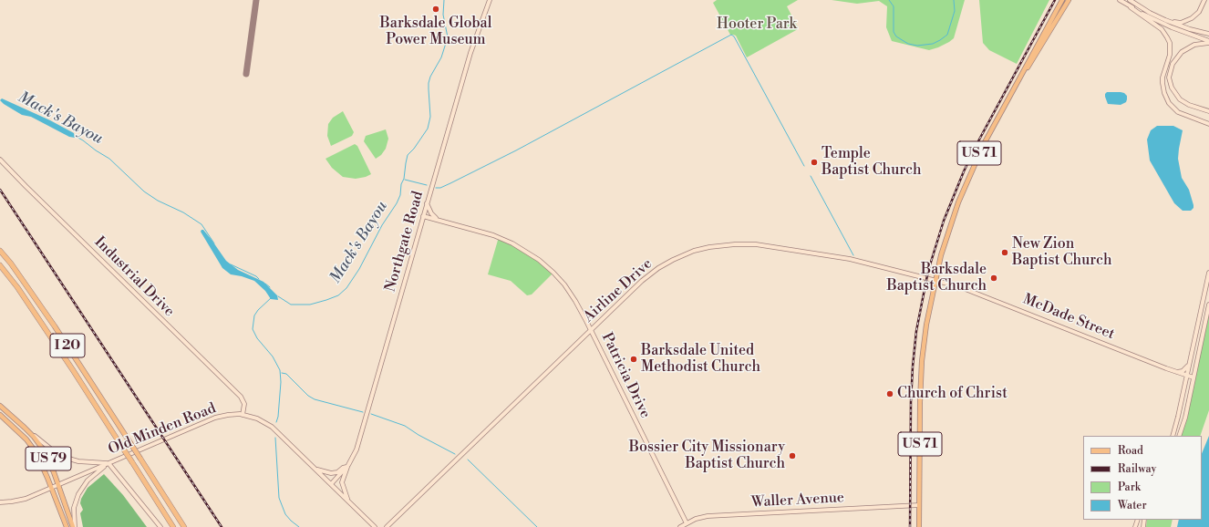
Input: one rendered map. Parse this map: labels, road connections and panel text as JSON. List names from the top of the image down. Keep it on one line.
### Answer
{"streets":{"highway":["I 20"],"main road":["US 71","Northgate Road","Industrial Drive","Airline Drive","McDade Street","Patricia Drive","Old Minden Road","US 79","Waller Avenue"]},"crossings":[["US 71","Airline Drive"],["US 71","McDade Street"],["US 71","Waller Avenue"],["Northgate Road","Patricia Drive"],["Northgate Road","Old Minden Road"],["Industrial Drive","Old Minden Road"],["Airline Drive","McDade Street"],["Airline Drive","Patricia Drive"],["Patricia Drive","Waller Avenue"],["Old Minden Road","US 79"]],"water":["Mack's Bayou"],"parks":["Hooter Park"],"places":["Barksdale Global Power Museum","Temple Baptist Church","New Zion Baptist Church","Barksdale Baptist Church","Barksdale United Methodist Church","Church of Christ","Bossier City Missionary Baptist Church"],"legend":["Road","Railway","Park","Water"]}
